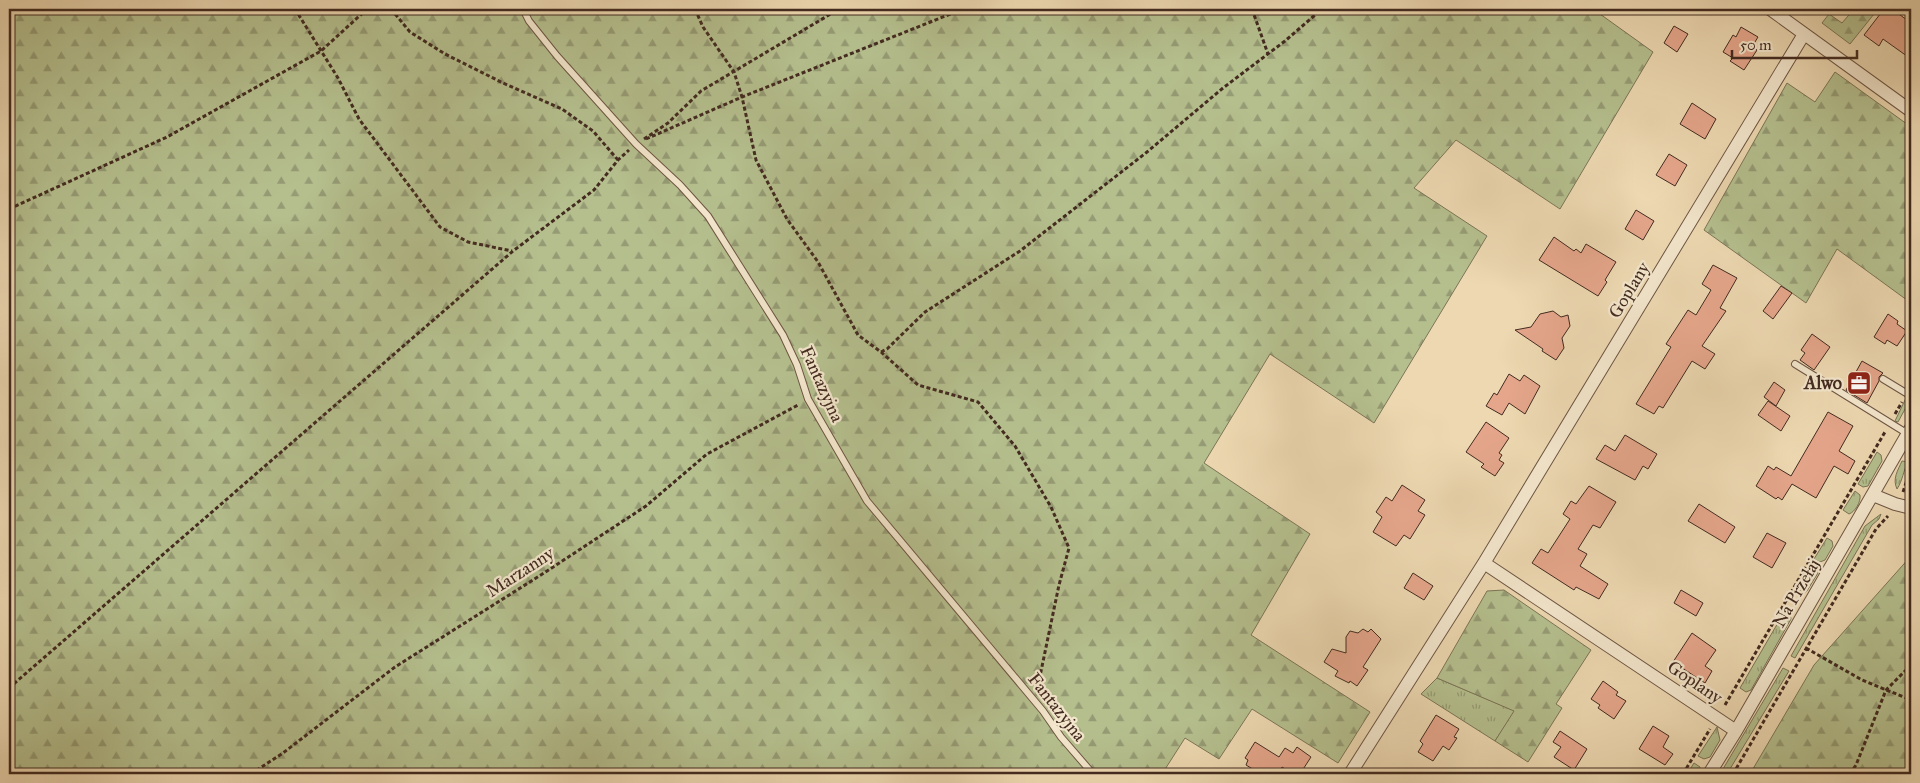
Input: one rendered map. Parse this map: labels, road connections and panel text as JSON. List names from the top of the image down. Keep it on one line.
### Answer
{"streets":{"street":["Goplany","Na Przełaj"],"lane":["Fantazyjna"],"path":["Marzanny"]},"crossings":[["Goplany","Na Przełaj"],["Fantazyjna","Marzanny"]],"places":{"office":["Alwo"]},"scale_bar":"50 m"}
